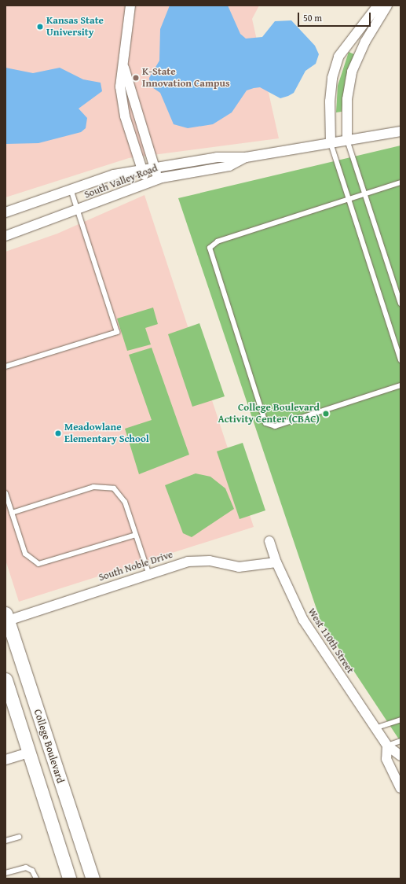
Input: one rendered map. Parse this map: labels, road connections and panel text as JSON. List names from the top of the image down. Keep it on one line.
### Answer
{"streets":{"main road":["College Boulevard"],"street":["South Valley Road","South Noble Drive","West 110th Street"]},"crossings":[["South Noble Drive","West 110th Street"],["South Noble Drive","College Boulevard"]],"places":["Kansas State University","K-State Innovation Campus","College Boulevard Activity Center (CBAC)","Meadowlane Elementary School"],"scale_bar":"50 m"}
